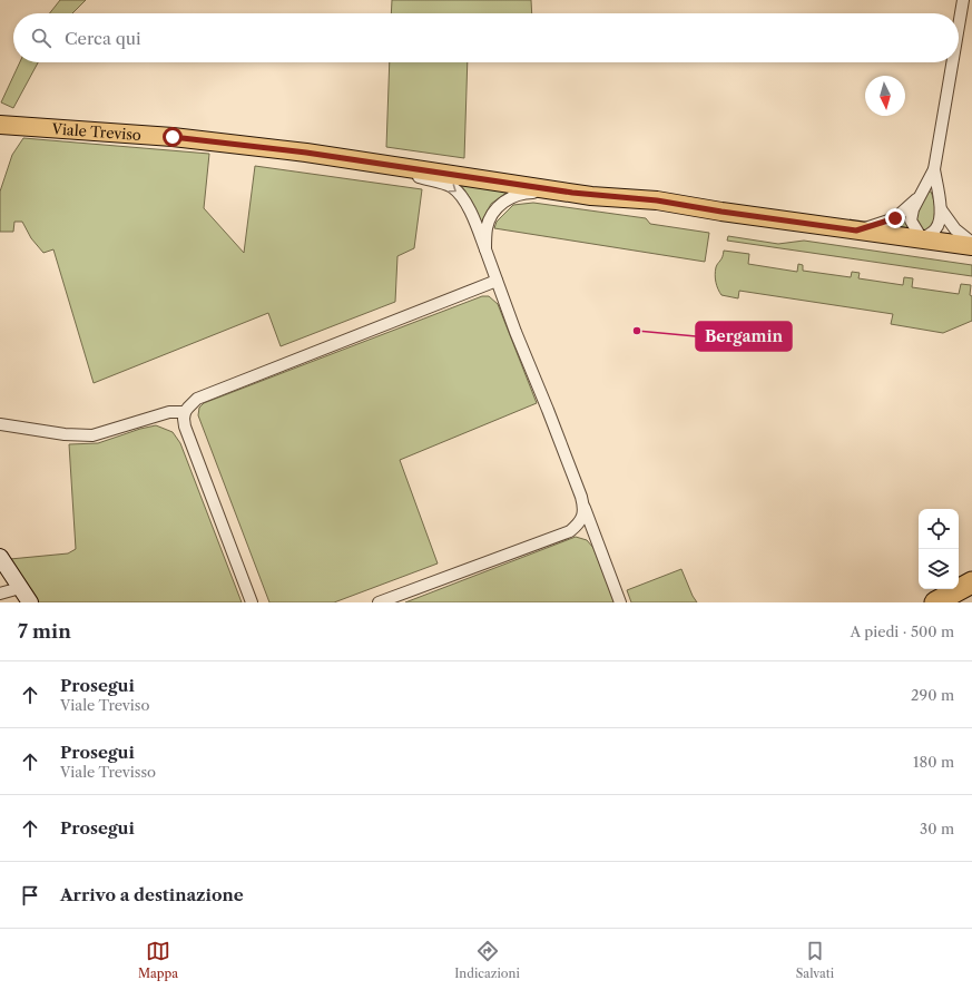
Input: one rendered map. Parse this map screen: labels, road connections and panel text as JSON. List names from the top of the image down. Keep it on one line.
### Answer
{"streets":{"main road":["Viale Treviso"]},"places":["Bergamin"],"north":"bottom","page":{"search":"Cerca qui","heading":["7 min","A piedi · 500 m"],"list":[["Prosegui","Viale Treviso","290 m"],["Prosegui","Viale Trevisso","180 m"],["Prosegui","30 m"],"Arrivo a destinazione"],"nav":["Mappa","Indicazioni","Salvati"]}}
